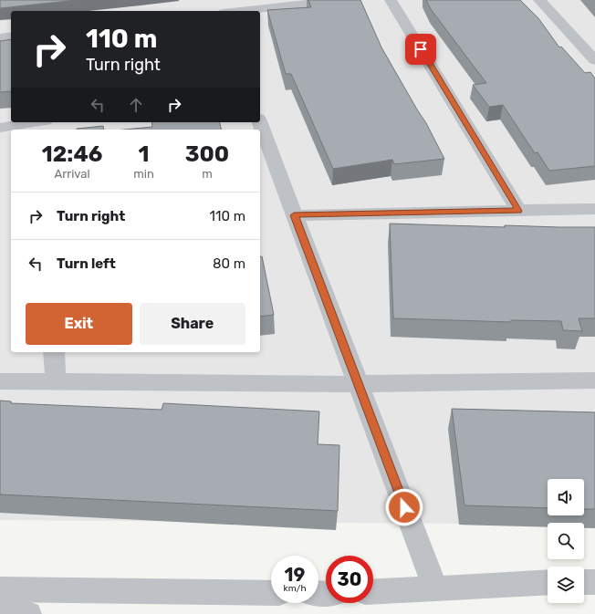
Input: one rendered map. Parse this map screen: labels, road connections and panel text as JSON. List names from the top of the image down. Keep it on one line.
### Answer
{"page":{"turn":["110 m","Turn right"],"eta":["12:46","Arrival","1","min","300","m"],"list":[{"name":"Turn right","value":"110 m"},{"name":"Turn left","value":"80 m"}],"buttons":["Exit","Share"],"speed":"19 km/h","limit":"30"}}
